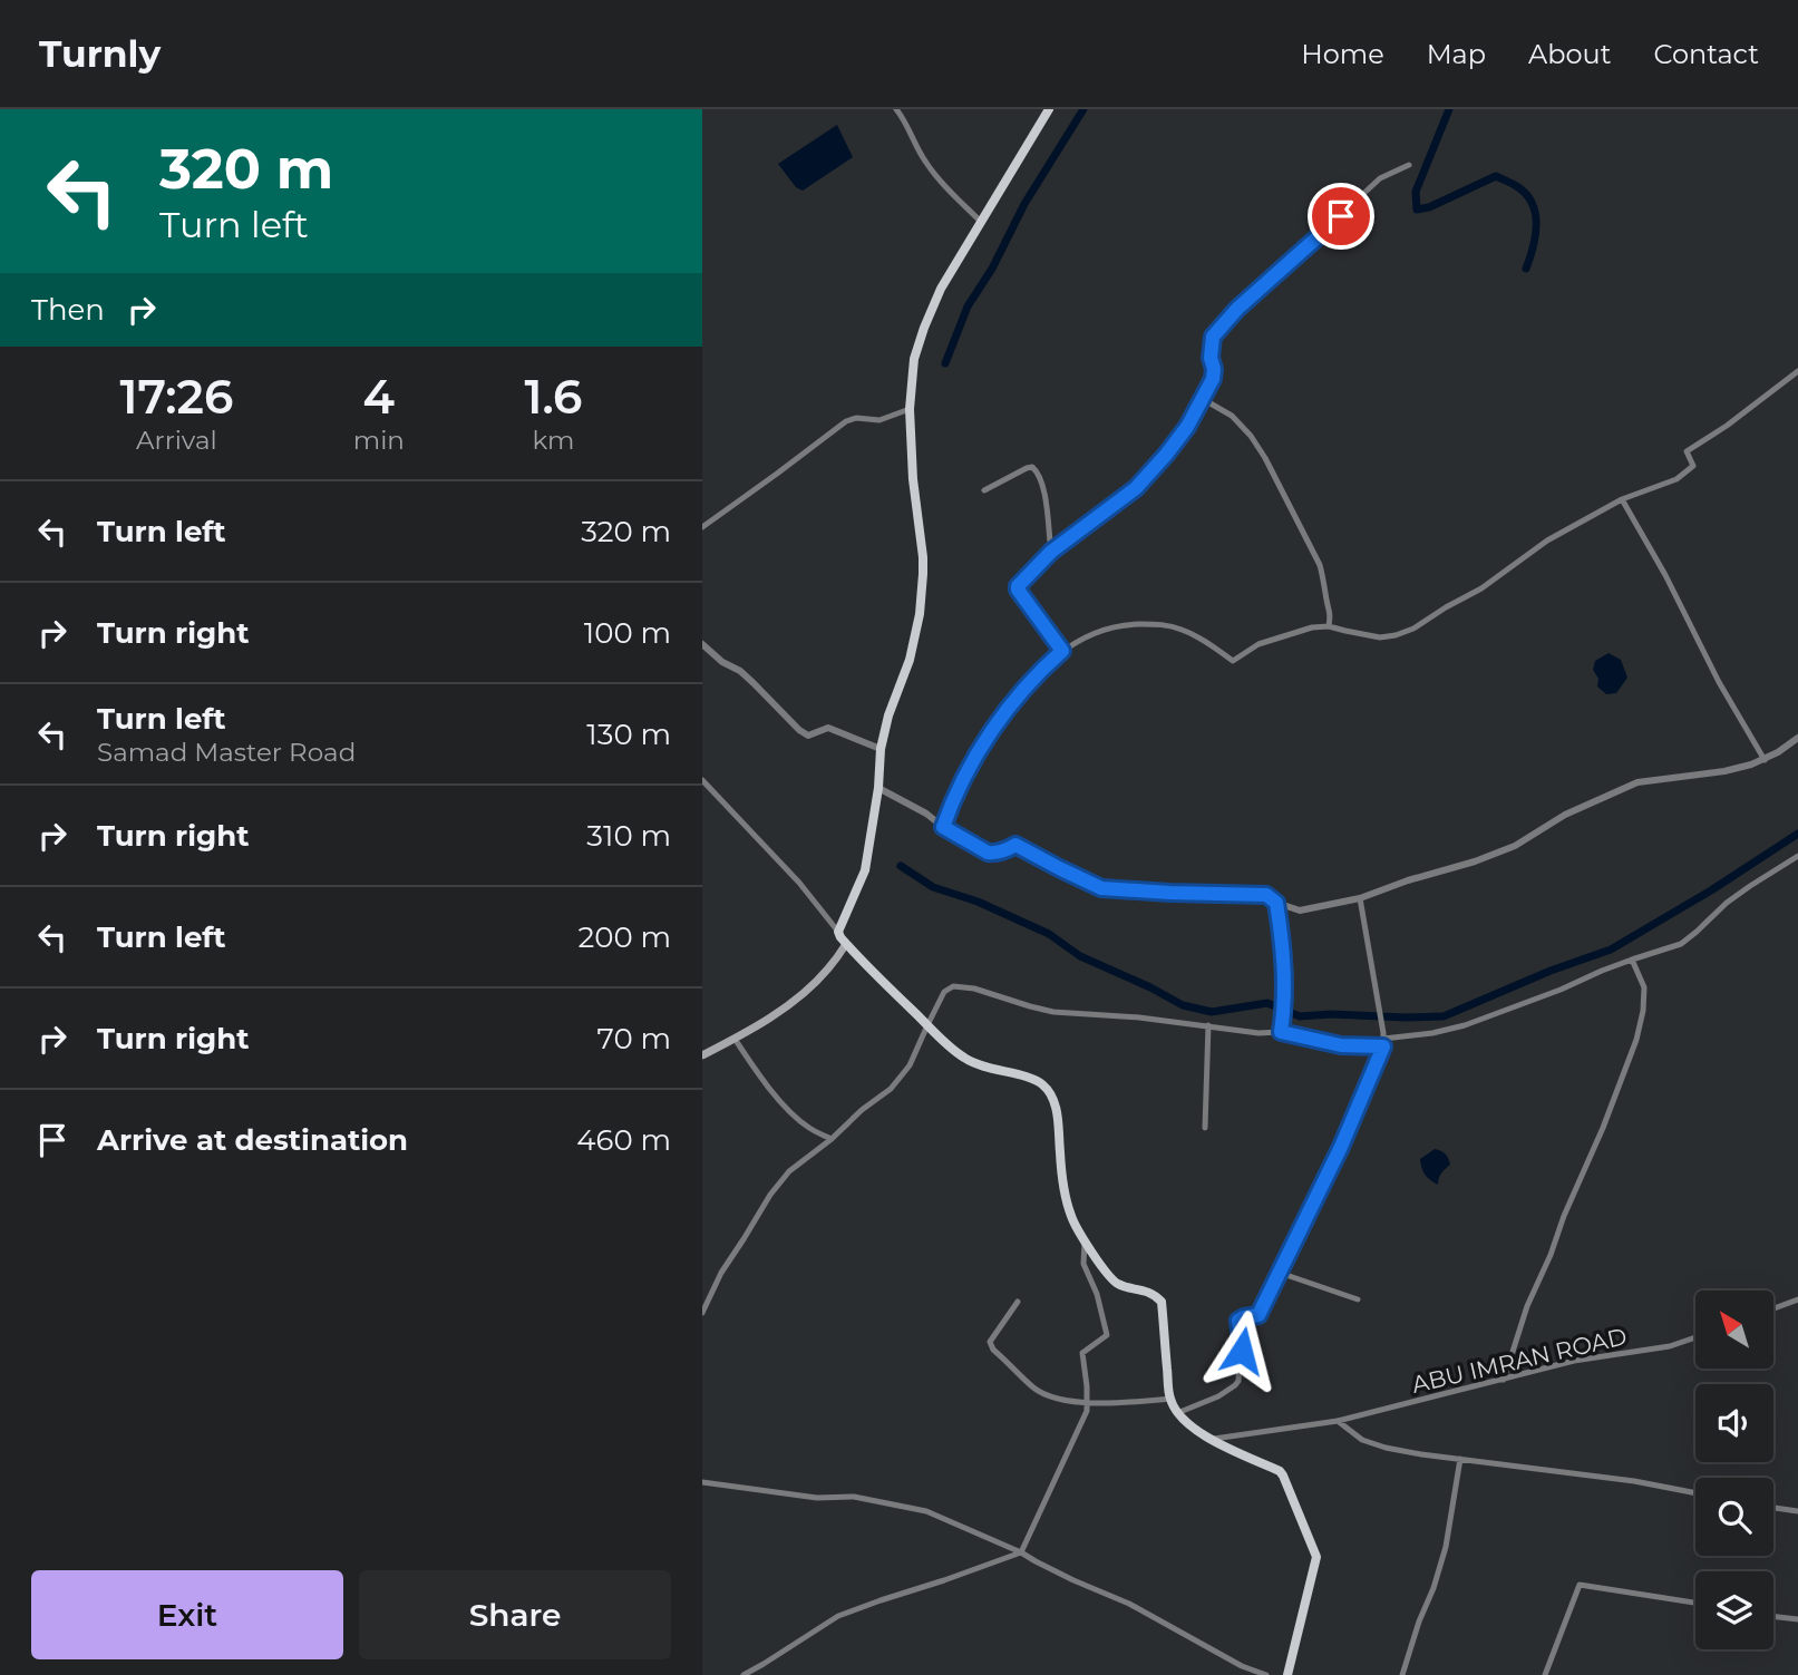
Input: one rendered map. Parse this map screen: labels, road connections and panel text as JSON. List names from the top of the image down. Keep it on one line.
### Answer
{"streets":{"street":["ABU IMRAN ROAD"]},"north":"top left","page":{"header":"Turnly","nav":["Home","Map","About","Contact"],"turn":["320 m","Turn left"],"then":"Then","eta":["17:26","Arrival","4","min","1.6","km"],"list":[{"name":"Turn left","value":"320 m"},{"name":"Turn right","value":"100 m"},{"name":"Turn left","note":"Samad Master Road","value":"130 m"},{"name":"Turn right","value":"310 m"},{"name":"Turn left","value":"200 m"},{"name":"Turn right","value":"70 m"},{"name":"Arrive at destination","value":"460 m"}],"buttons":["Exit","Share"]}}
